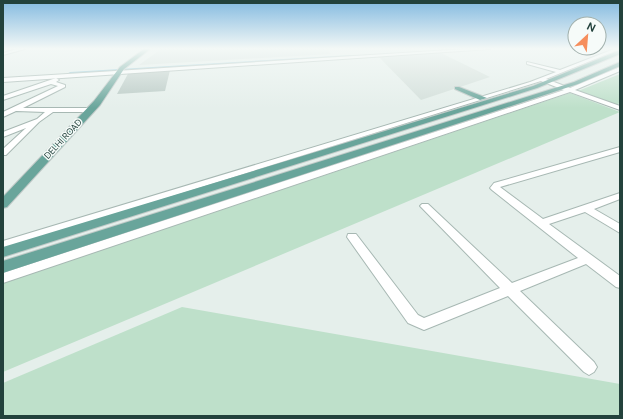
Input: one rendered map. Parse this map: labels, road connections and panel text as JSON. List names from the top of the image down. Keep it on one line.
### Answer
{"streets":{"main road":["DELHI ROAD"]},"north":"top right"}
